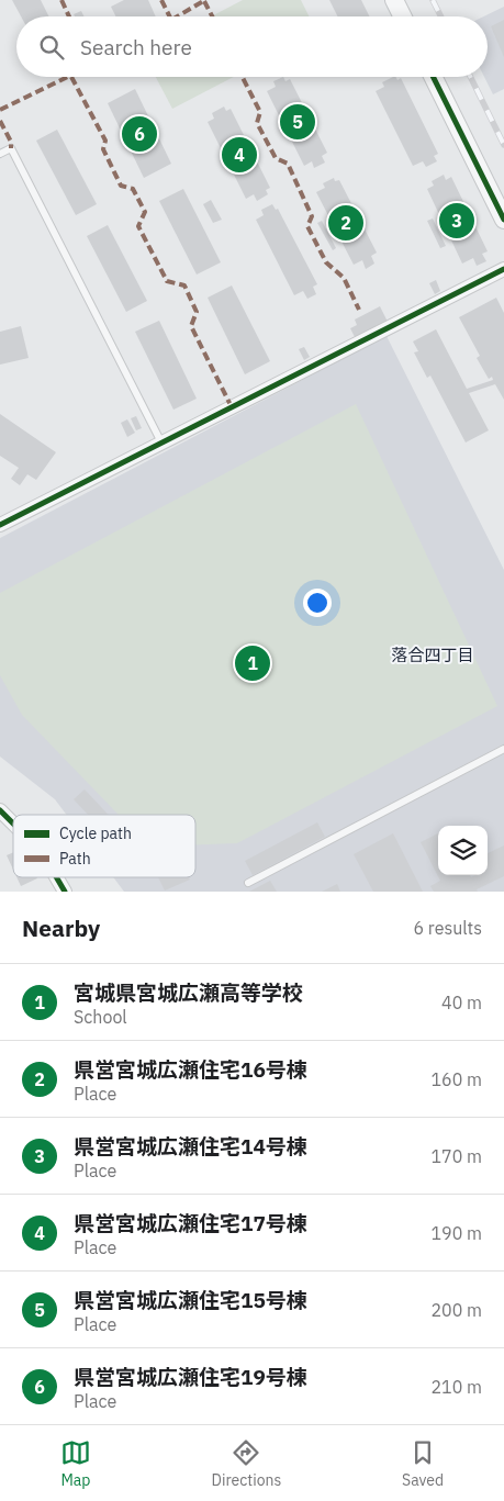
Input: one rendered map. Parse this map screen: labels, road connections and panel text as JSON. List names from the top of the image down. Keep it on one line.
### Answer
{"districts":["落合四丁目"],"legend":["Cycle path","Path"],"page":{"search":"Search here","pins":["5","6","4","3","2","1"],"heading":["Nearby","6 results"],"list":[{"mark":"1","name":"宮城県宮城広瀬高等学校","note":"School","value":"40 m"},{"mark":"2","name":"県営宮城広瀬住宅16号棟","note":"Place","value":"160 m"},{"mark":"3","name":"県営宮城広瀬住宅14号棟","note":"Place","value":"170 m"},{"mark":"4","name":"県営宮城広瀬住宅17号棟","note":"Place","value":"190 m"},{"mark":"5","name":"県営宮城広瀬住宅15号棟","note":"Place","value":"200 m"},{"mark":"6","name":"県営宮城広瀬住宅19号棟","note":"Place","value":"210 m"}],"nav":["Map","Directions","Saved"]}}
